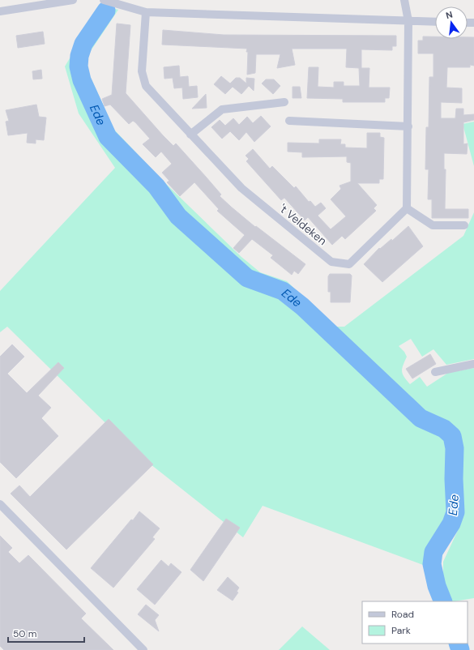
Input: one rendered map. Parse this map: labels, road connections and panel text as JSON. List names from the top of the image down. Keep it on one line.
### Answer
{"streets":{"street":["'t Veldeken"]},"water":["Ede"],"legend":["Road","Park"],"scale_bar":"50 m","north":"top"}
